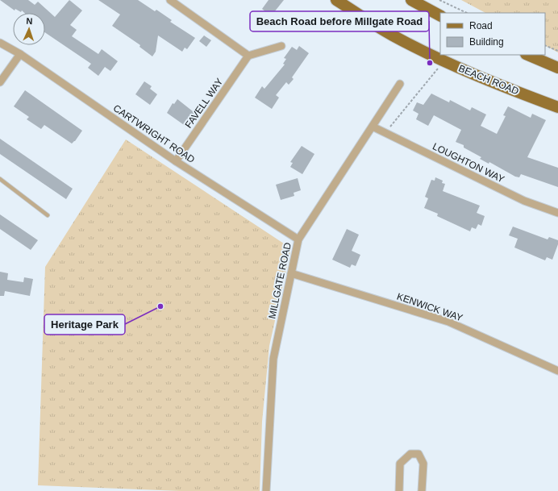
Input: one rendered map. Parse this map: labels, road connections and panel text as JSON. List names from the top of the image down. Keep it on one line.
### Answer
{"streets":{"main road":["BEACH ROAD"],"street":["FAVELL WAY","CARTWRIGHT ROAD","LOUGHTON WAY","MILLGATE ROAD","KENWICK WAY"]},"crossings":[["FAVELL WAY","CARTWRIGHT ROAD"],["CARTWRIGHT ROAD","MILLGATE ROAD"],["LOUGHTON WAY","MILLGATE ROAD"],["MILLGATE ROAD","KENWICK WAY"]],"places":["Beach Road before Millgate Road","Heritage Park"],"legend":["Road","Building"],"north":"top"}
